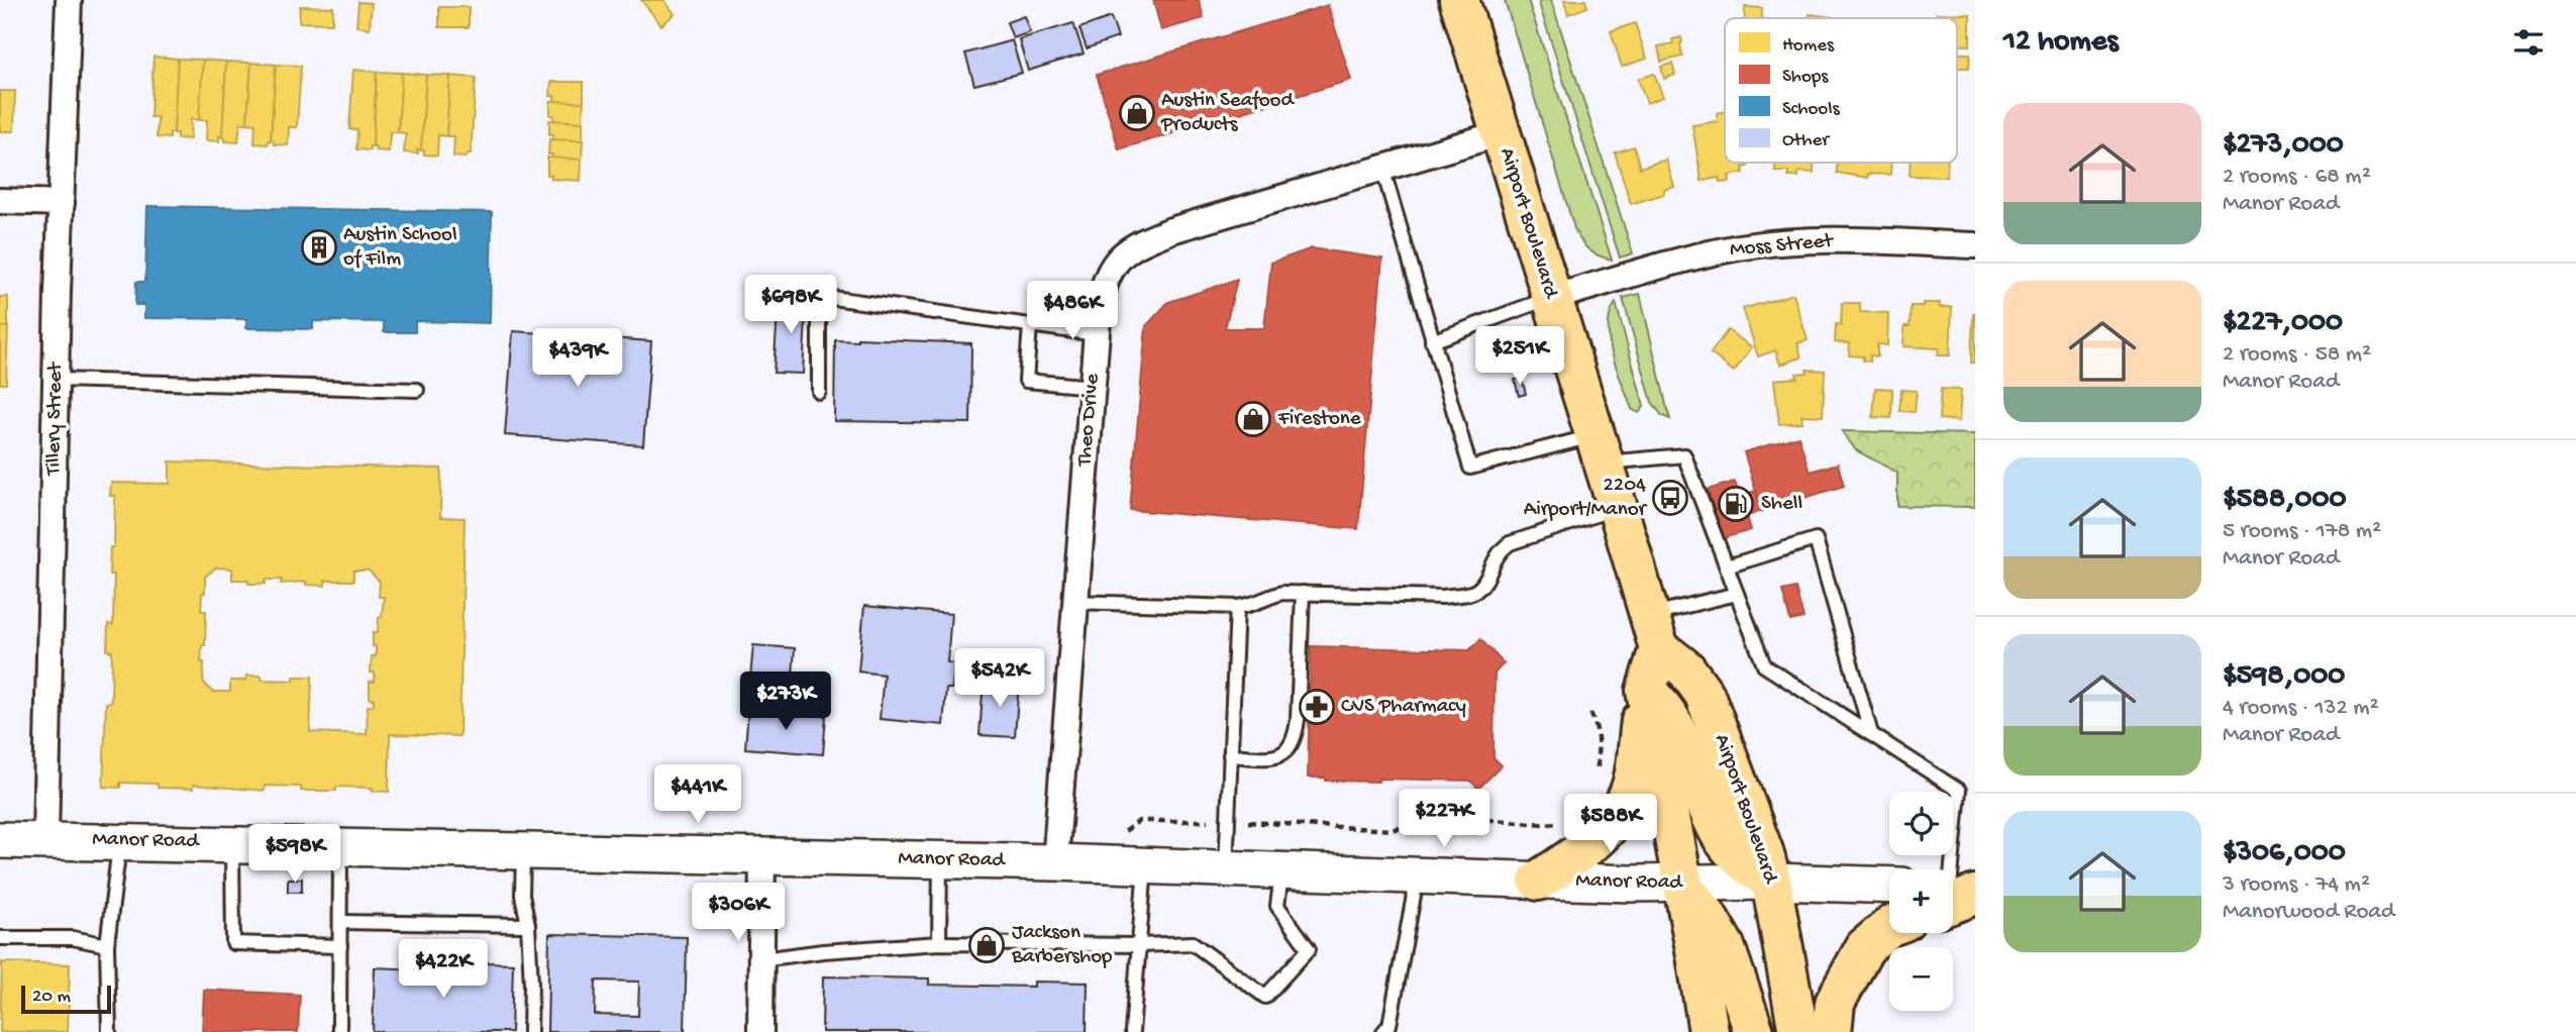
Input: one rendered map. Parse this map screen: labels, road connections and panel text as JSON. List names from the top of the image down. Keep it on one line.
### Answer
{"streets":{"main road":["Airport Boulevard","Manor Road"],"street":["Moss Street","Tillery Street","Theo Drive"]},"crossings":[["Airport Boulevard","Moss Street"],["Airport Boulevard","Theo Drive"],["Airport Boulevard","Manor Road"],["Tillery Street","Manor Road"],["Theo Drive","Manor Road"]],"places":{"shop":["Austin Seafood Products","Firestone","Jackson Barbershop"],"building":["Austin School of Film"],"bus stop":["2204 Airport/Manor"],"fuel station":["Shell"],"pharmacy":["CVS Pharmacy"]},"legend":["Homes","Shops","Schools","Other"],"scale_bar":"20 m","page":{"heading":"12 homes","list":[{"name":"$273,000","note":"2 rooms · 68 m² · Manor Road"},{"name":"$227,000","note":"2 rooms · 58 m² · Manor Road"},{"name":"$588,000","note":"5 rooms · 178 m² · Manor Road"},{"name":"$598,000","note":"4 rooms · 132 m² · Manor Road"},{"name":"$306,000","note":"3 rooms · 74 m² · Manorwood Road"}],"price":["$698K","$486K","$251K","$439K","$542K","$273K","$441K","$227K","$588K","$598K","$306K","$422K"],"map_buttons":["+","−"],"scale":"20 m"}}
